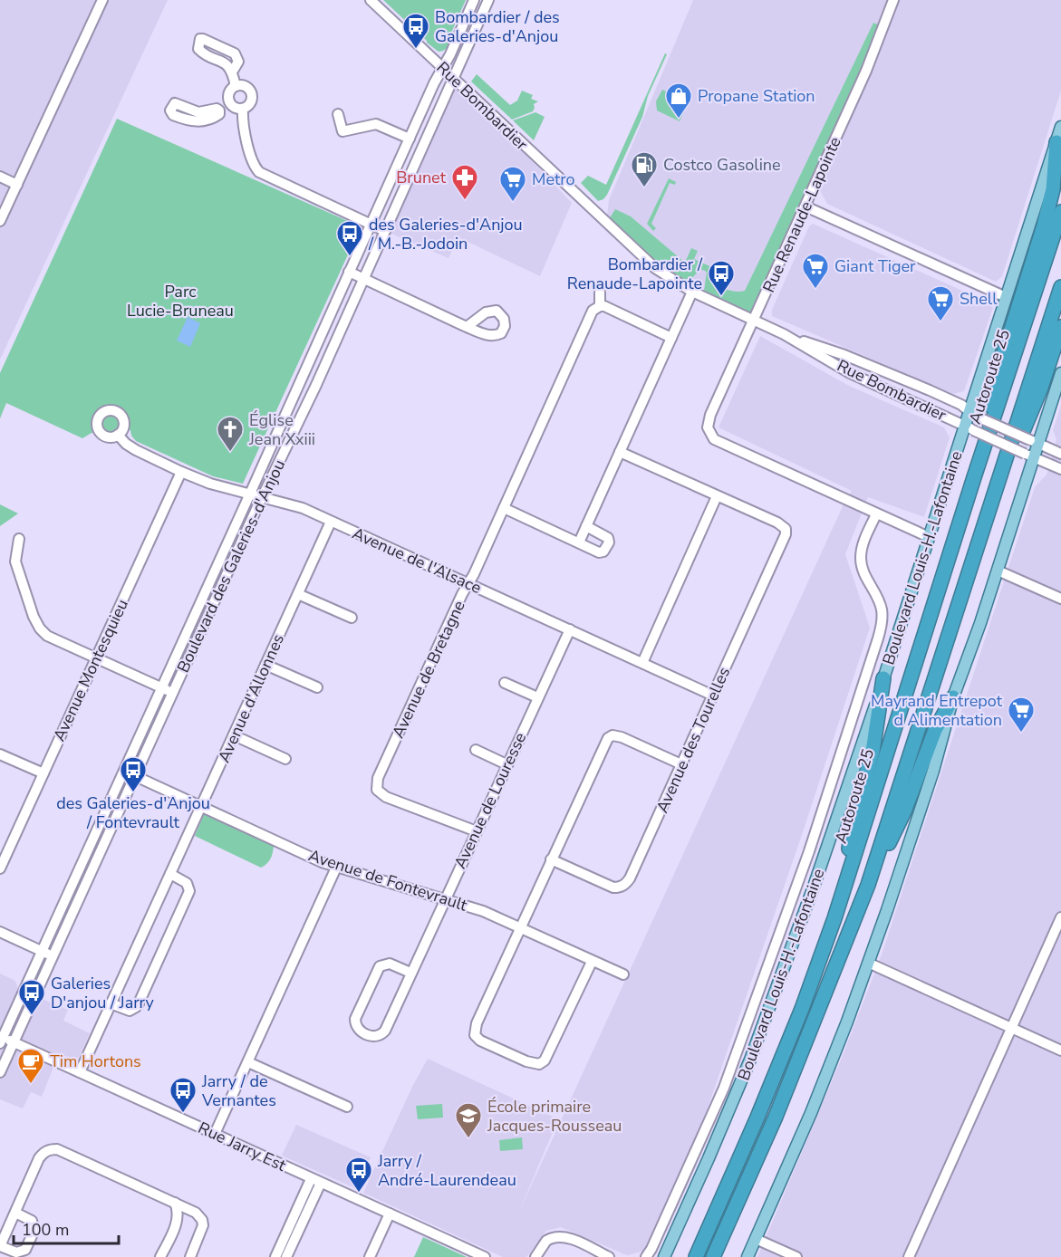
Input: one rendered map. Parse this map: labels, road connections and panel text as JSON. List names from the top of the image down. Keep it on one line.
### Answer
{"streets":{"highway":["Autoroute 25"],"main road":["Boulevard Louis-H.-Lafontaine"],"street":["Rue Bombardier","Rue Renaude-Lapointe","Avenue de l'Alsace","Boulevard des Galeries-d'Anjou","Avenue de Bretagne","Avenue Montesquieu","Avenue d'Allonnes","Avenue des Tourelles","Avenue de Louresse","Avenue de Fontevrault","Rue Jarry Est"]},"crossings":[["Rue Bombardier","Rue Renaude-Lapointe"],["Rue Bombardier","Boulevard Louis-H.-Lafontaine"],["Rue Bombardier","Boulevard des Galeries-d'Anjou"],["Rue Renaude-Lapointe","Boulevard Louis-H.-Lafontaine"],["Avenue de l'Alsace","Boulevard des Galeries-d'Anjou"],["Avenue de l'Alsace","Avenue de Bretagne"],["Avenue de l'Alsace","Avenue Montesquieu"],["Avenue de l'Alsace","Avenue d'Allonnes"],["Avenue de l'Alsace","Avenue des Tourelles"],["Avenue de l'Alsace","Avenue de Louresse"],["Boulevard des Galeries-d'Anjou","Avenue de Fontevrault"],["Boulevard des Galeries-d'Anjou","Rue Jarry Est"],["Avenue de Bretagne","Avenue de Louresse"],["Avenue d'Allonnes","Avenue de Fontevrault"],["Avenue d'Allonnes","Rue Jarry Est"],["Avenue de Louresse","Avenue de Fontevrault"]],"parks":["Parc Lucie-Bruneau"],"places":{"bus stop":["Bombardier / des Galeries-d'Anjou","des Galeries-d'Anjou / M.-B.-Jodoin","Bombardier / Renaude-Lapointe","des Galeries-d'Anjou / Fontevrault","Galeries D'anjou / Jarry","Jarry / de Vernantes","Jarry / André-Laurendeau"],"shop":["Propane Station"],"fuel station":["Costco Gasoline"],"pharmacy":["Brunet"],"supermarket":["Metro","Giant Tiger","Shell","Mayrand Entrepot d Alimentation"],"church":["Église Jean Xxiii"],"cafe":["Tim Hortons"],"school or university":["École primaire Jacques-Rousseau"]},"scale_bar":"100 m"}
